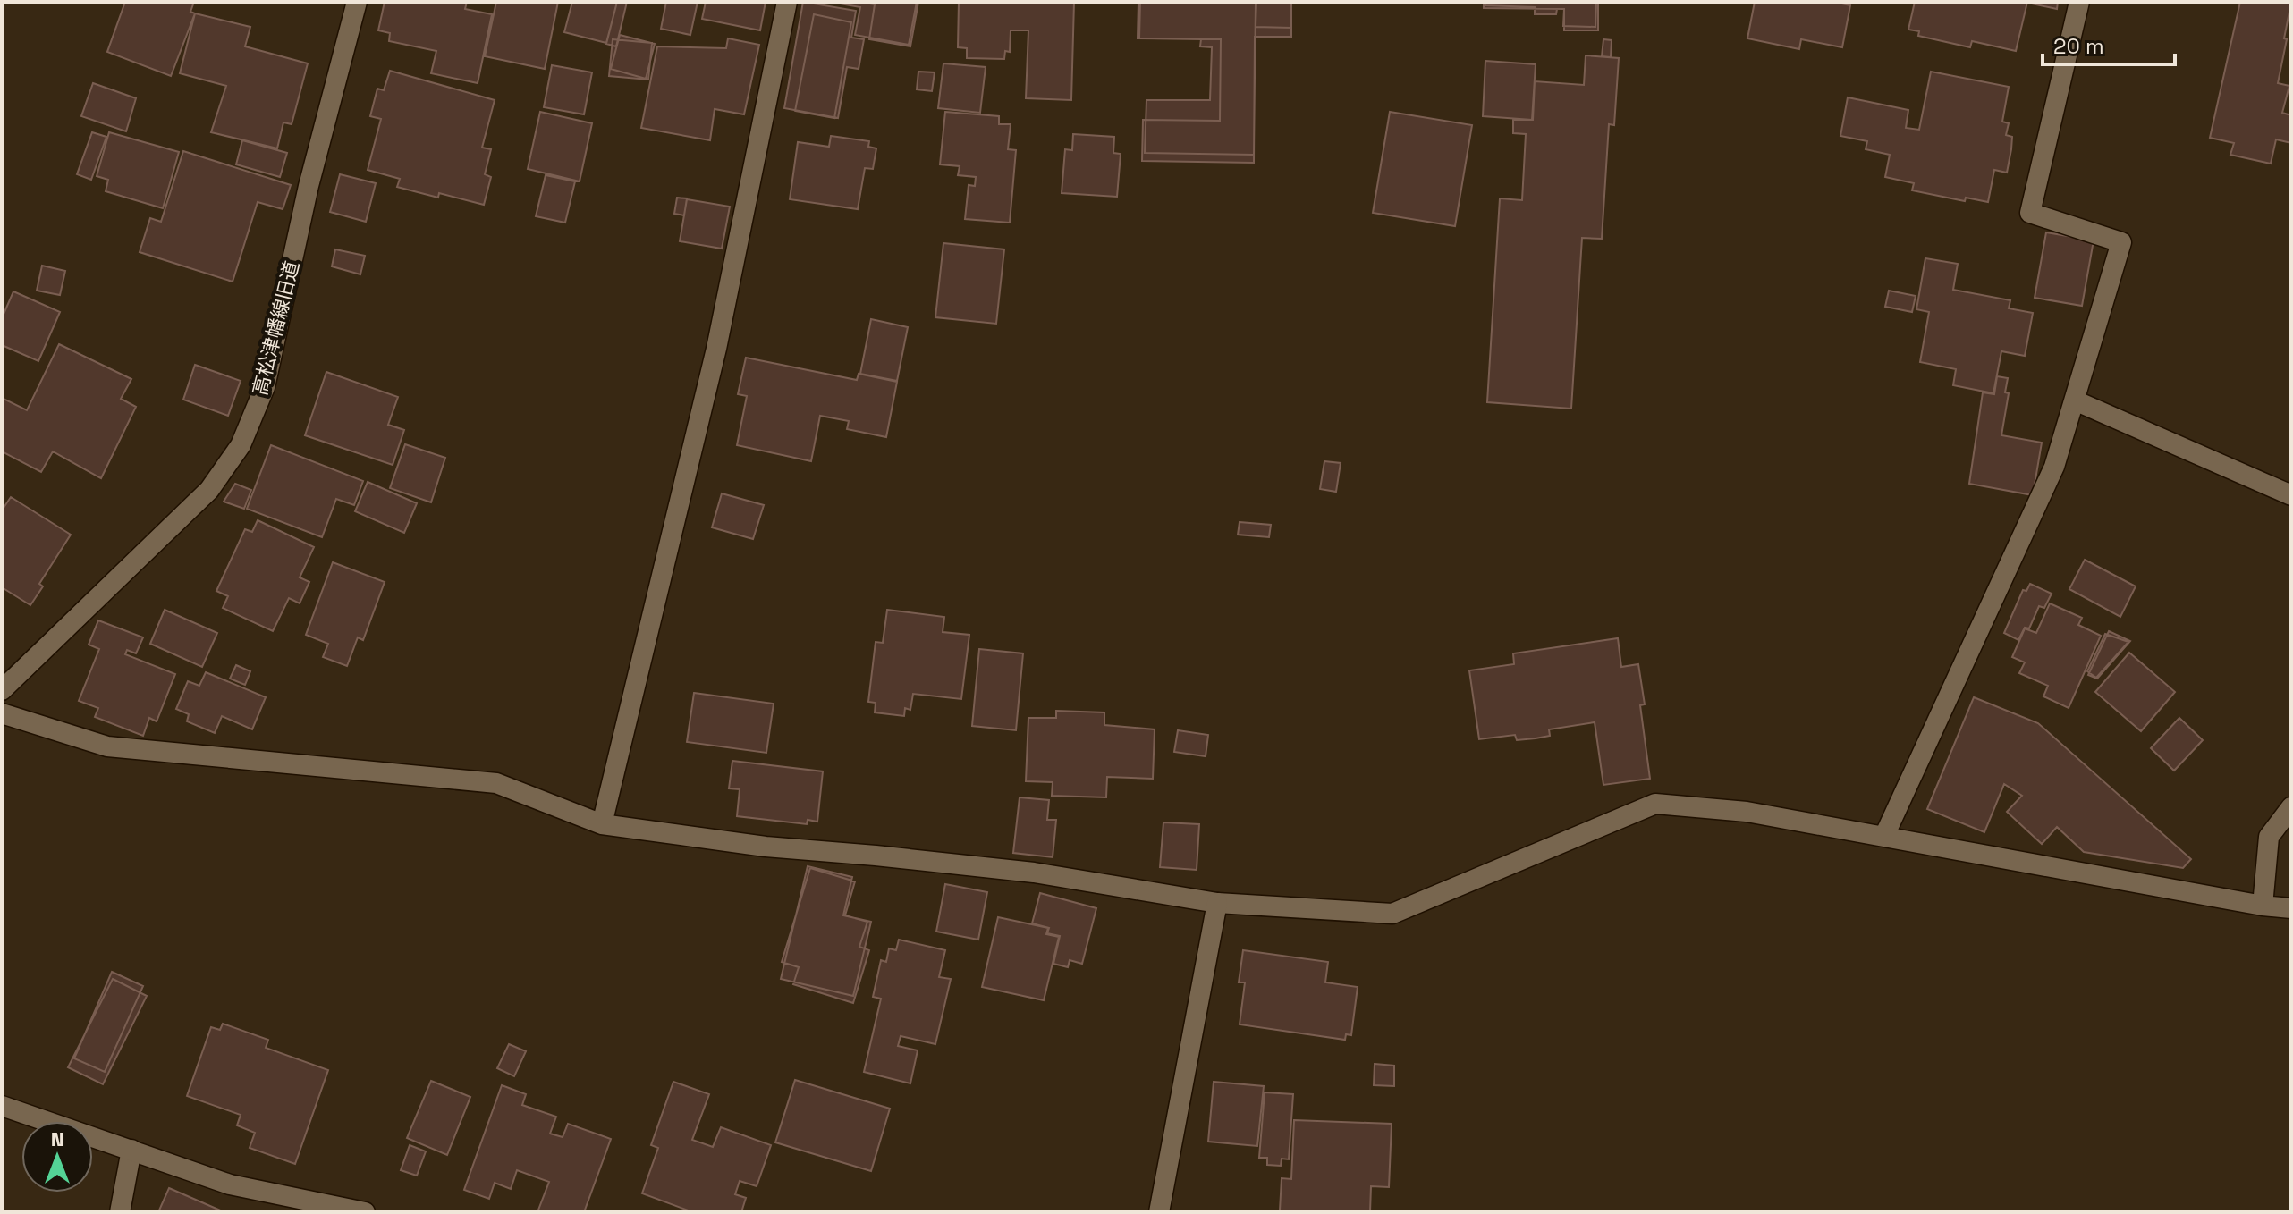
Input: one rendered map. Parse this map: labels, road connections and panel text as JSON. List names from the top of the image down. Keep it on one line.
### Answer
{"streets":{"street":["高松津幡線旧道"]},"scale_bar":"20 m","north":"top"}
